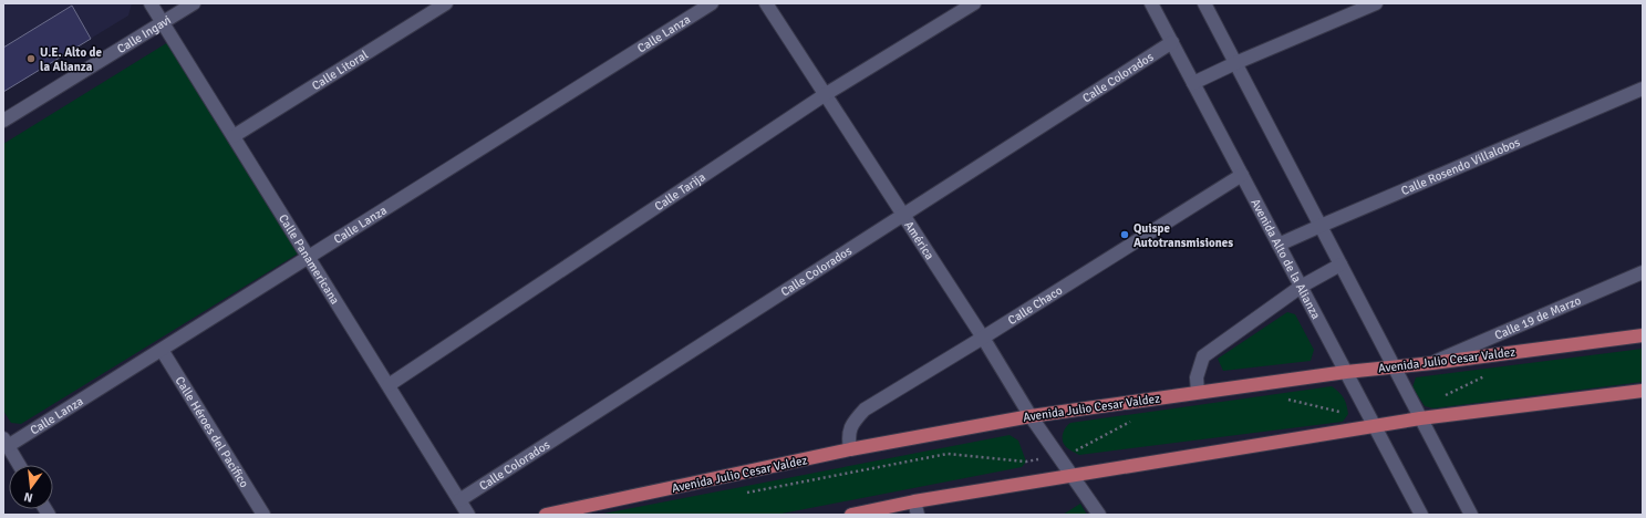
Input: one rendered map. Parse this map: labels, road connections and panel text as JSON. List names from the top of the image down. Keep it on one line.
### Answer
{"streets":{"main road":["Avenida Julio Cesar Valdez"],"street":["Calle Lanza","Calle Ingavi","Calle Litoral","Calle Colorados","Calle Rosendo Villalobos","Calle Tarija","América","Calle Panamericana","Avenida Alto de la Alianza","Calle Chaco","Calle 19 de Marzo","Calle Héroes del Pacífico"]},"crossings":[["Calle Lanza","Calle Panamericana"],["Calle Lanza","Calle Héroes del Pacífico"],["Calle Ingavi","Calle Panamericana"],["Calle Litoral","Calle Panamericana"],["Calle Colorados","América"],["Calle Colorados","Calle Panamericana"],["Calle Colorados","Avenida Alto de la Alianza"],["Calle Rosendo Villalobos","Avenida Alto de la Alianza"],["Calle Tarija","América"],["Calle Tarija","Calle Panamericana"],["América","Calle Chaco"],["América","Avenida Julio Cesar Valdez"],["Avenida Alto de la Alianza","Calle Chaco"],["Avenida Alto de la Alianza","Avenida Julio Cesar Valdez"],["Calle Chaco","Avenida Julio Cesar Valdez"],["Calle 19 de Marzo","Avenida Julio Cesar Valdez"]],"places":["U.E. Alto de la Alianza","Quispe Autotransmisiones"],"north":"bottom"}
